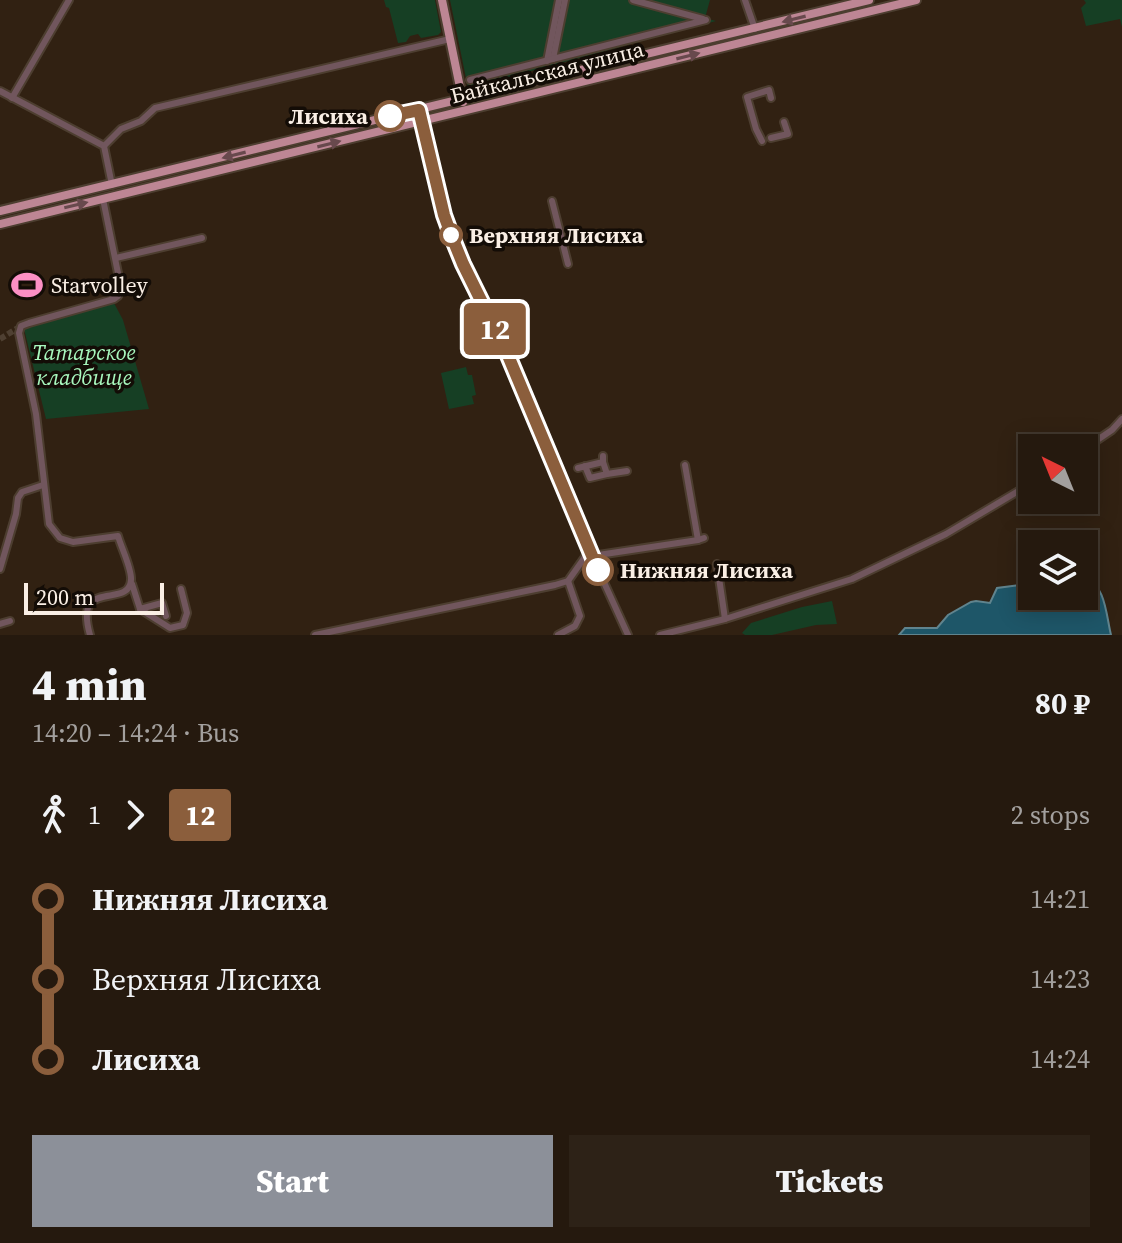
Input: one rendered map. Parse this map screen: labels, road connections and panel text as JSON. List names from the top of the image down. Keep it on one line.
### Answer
{"streets":{"main road":["Байкальская улица"]},"parks":["Татарское кладбище"],"places":{"other":["Лисиха","Верхняя Лисиха","Нижняя Лисиха"],"sports":["Starvolley"]},"lines":["bus line 12"],"scale_bar":"200 m","north":"top left","page":{"on_map":"12","scale":"200 m","heading":["4 min","14:20 – 14:24 · Bus","80 ₽"],"legs":["1","12","2 stops"],"list":[{"name":"Нижняя Лисиха","value":"14:21"},{"name":"Верхняя Лисиха","value":"14:23"},{"name":"Лисиха","value":"14:24"}],"buttons":["Start","Tickets"]}}
